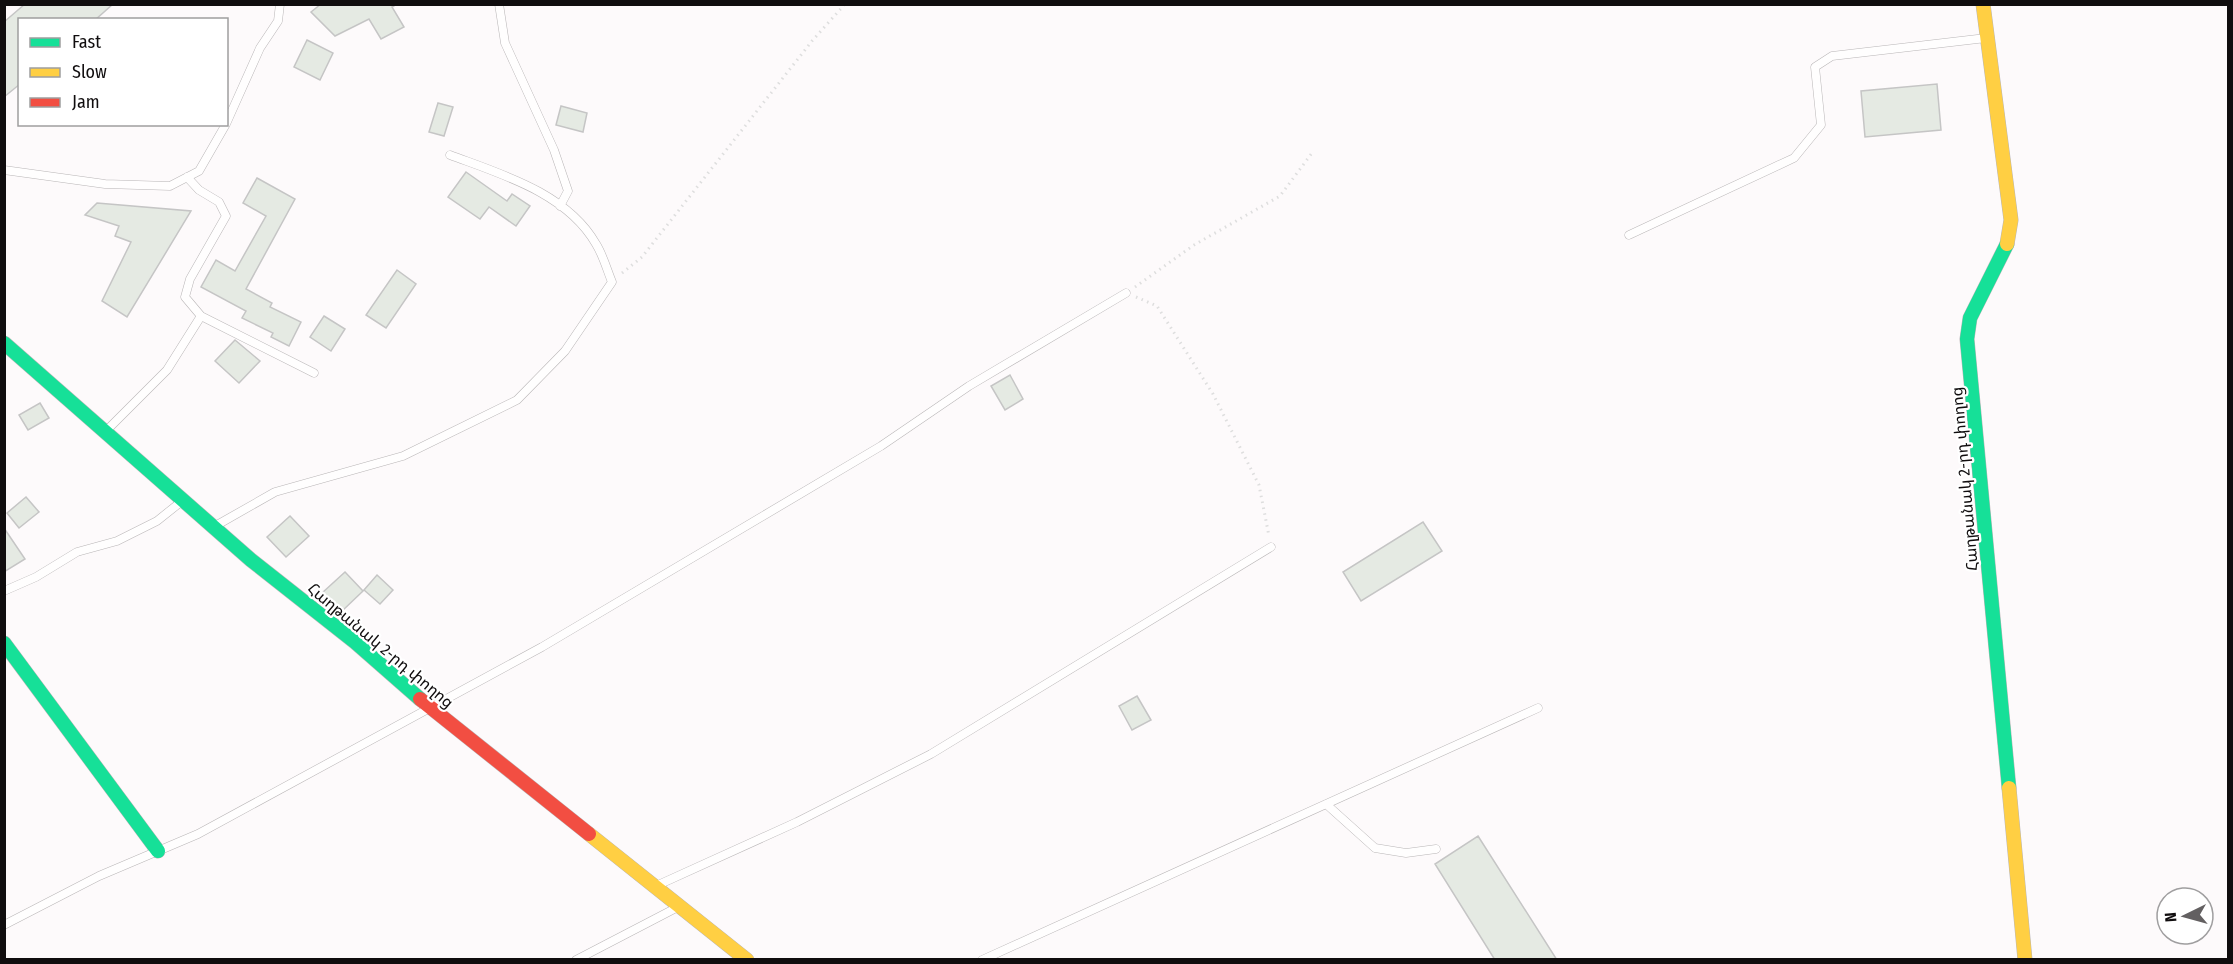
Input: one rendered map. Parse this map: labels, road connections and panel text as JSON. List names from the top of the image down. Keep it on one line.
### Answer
{"streets":{"street":["Հաղթանակ 2-րդ փողոց"]},"legend":["Fast","Slow","Jam"],"north":"left"}
